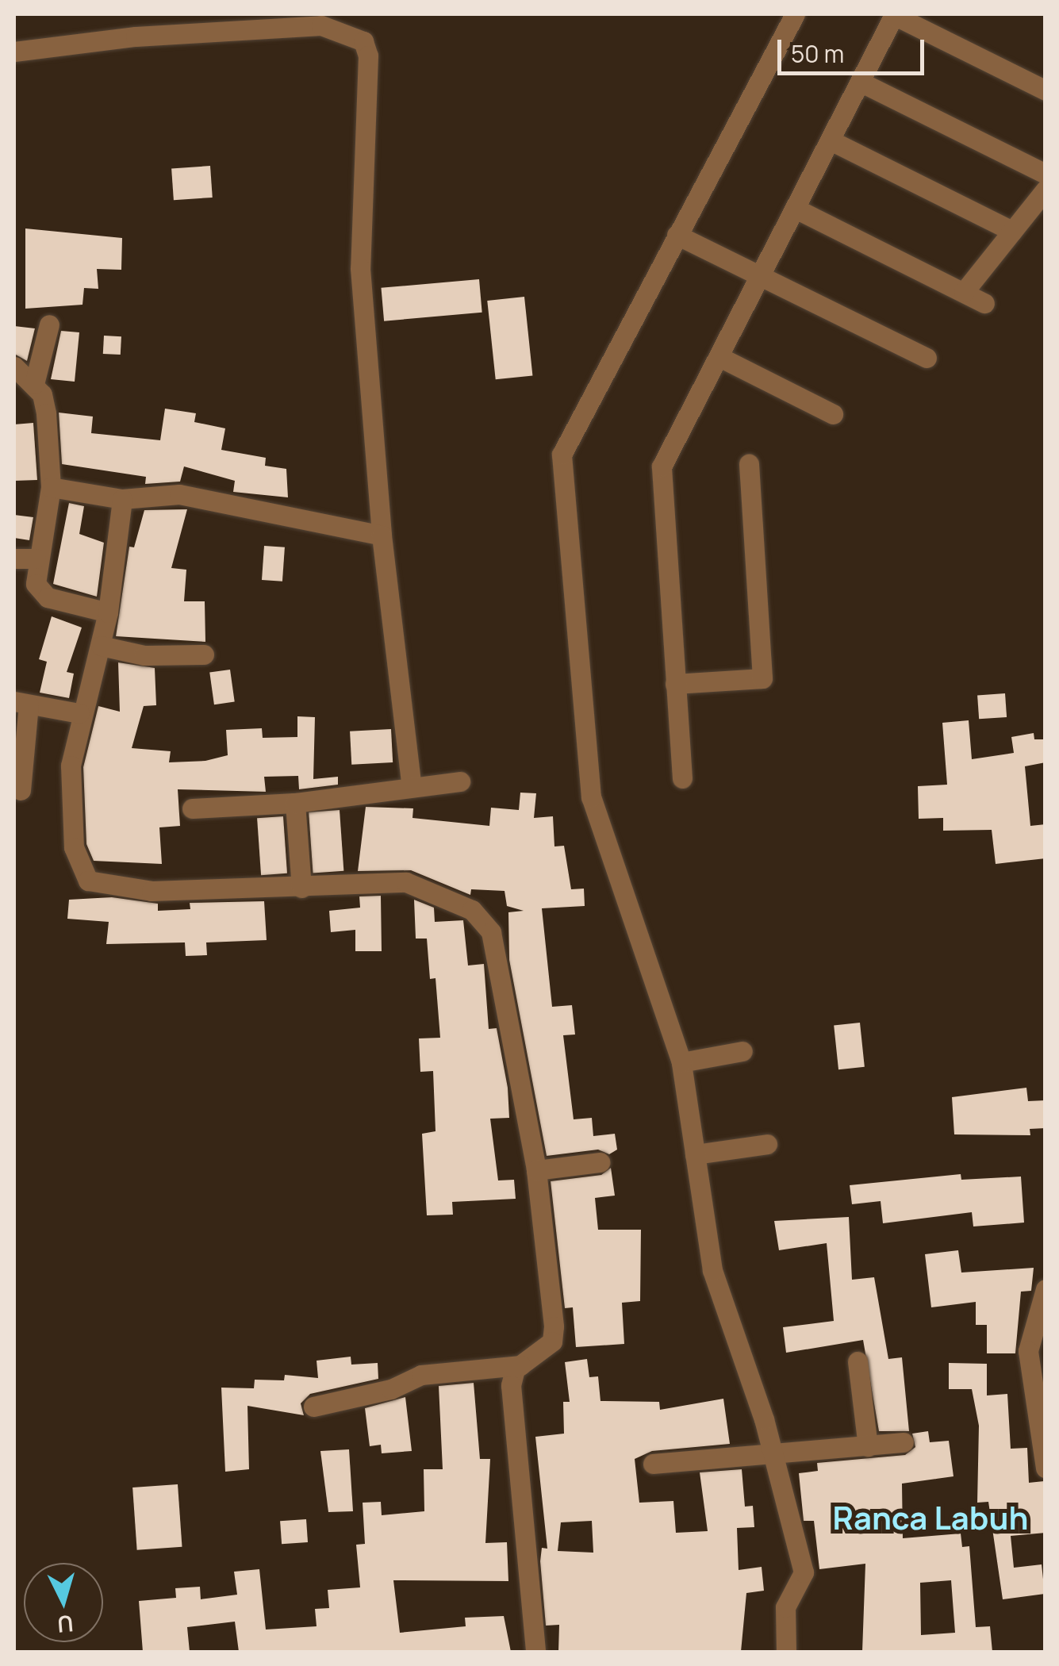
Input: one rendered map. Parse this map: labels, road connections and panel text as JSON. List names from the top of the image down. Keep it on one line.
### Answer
{"districts":["Ranca Labuh"],"scale_bar":"50 m","north":"bottom"}
